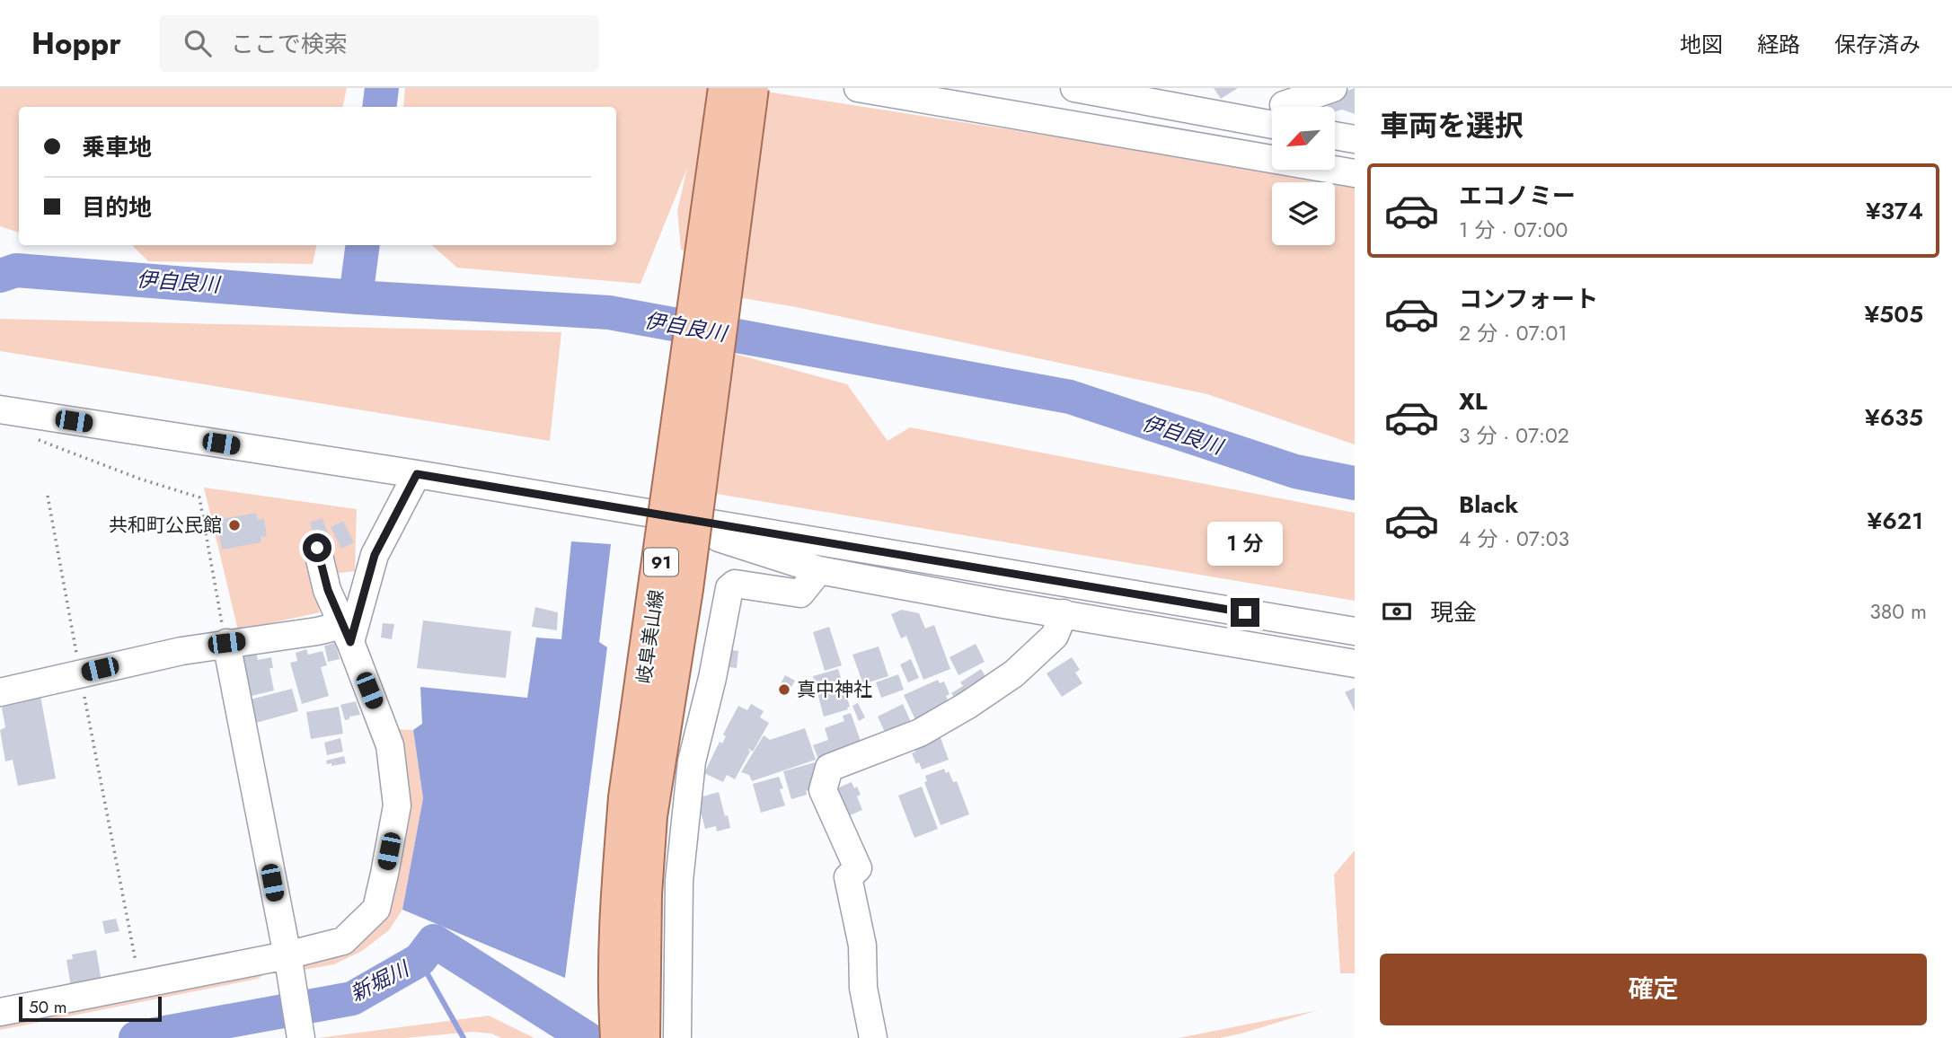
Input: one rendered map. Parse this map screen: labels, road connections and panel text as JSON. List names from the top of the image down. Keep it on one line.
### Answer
{"streets":{"main road":["91","岐阜美山線"]},"water":["伊自良川","新堀川"],"places":["共和町公民館","真中神社"],"scale_bar":"50 m","north":"bottom left","page":{"header":"Hoppr","search":"ここで検索","nav":["地図","経路","保存済み"],"heading":"車両を選択","banner":["乗車地","目的地"],"list":[{"name":"エコノミー","note":"1 分 · 07:00","value":"¥374"},{"name":"コンフォート","note":"2 分 · 07:01","value":"¥505"},{"name":"XL","note":"3 分 · 07:02","value":"¥635"},{"name":"Black","note":"4 分 · 07:03","value":"¥621"}],"bubble":"1 分","pay":["現金","380 m"],"buttons":"確定","scale":"50 m"}}
